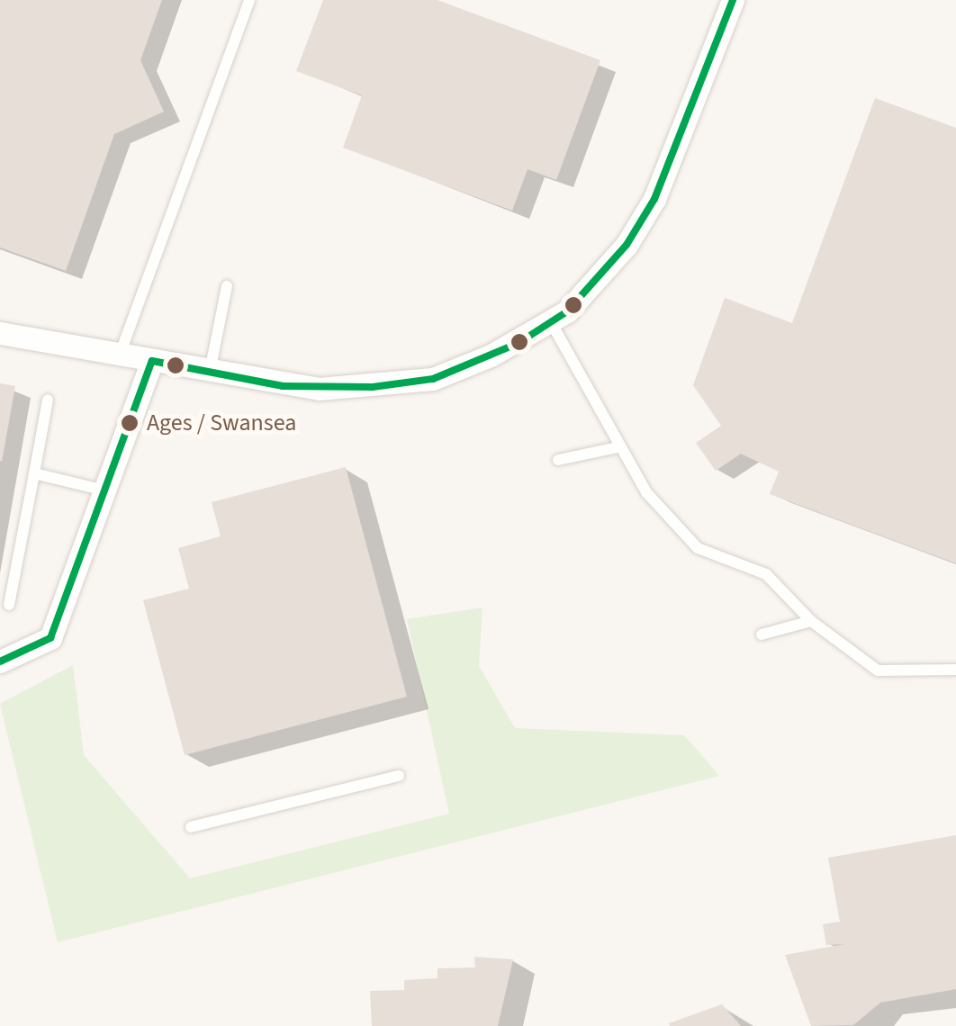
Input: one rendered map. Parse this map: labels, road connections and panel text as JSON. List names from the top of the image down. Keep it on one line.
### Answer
{"places":["Ages / Swansea"]}
